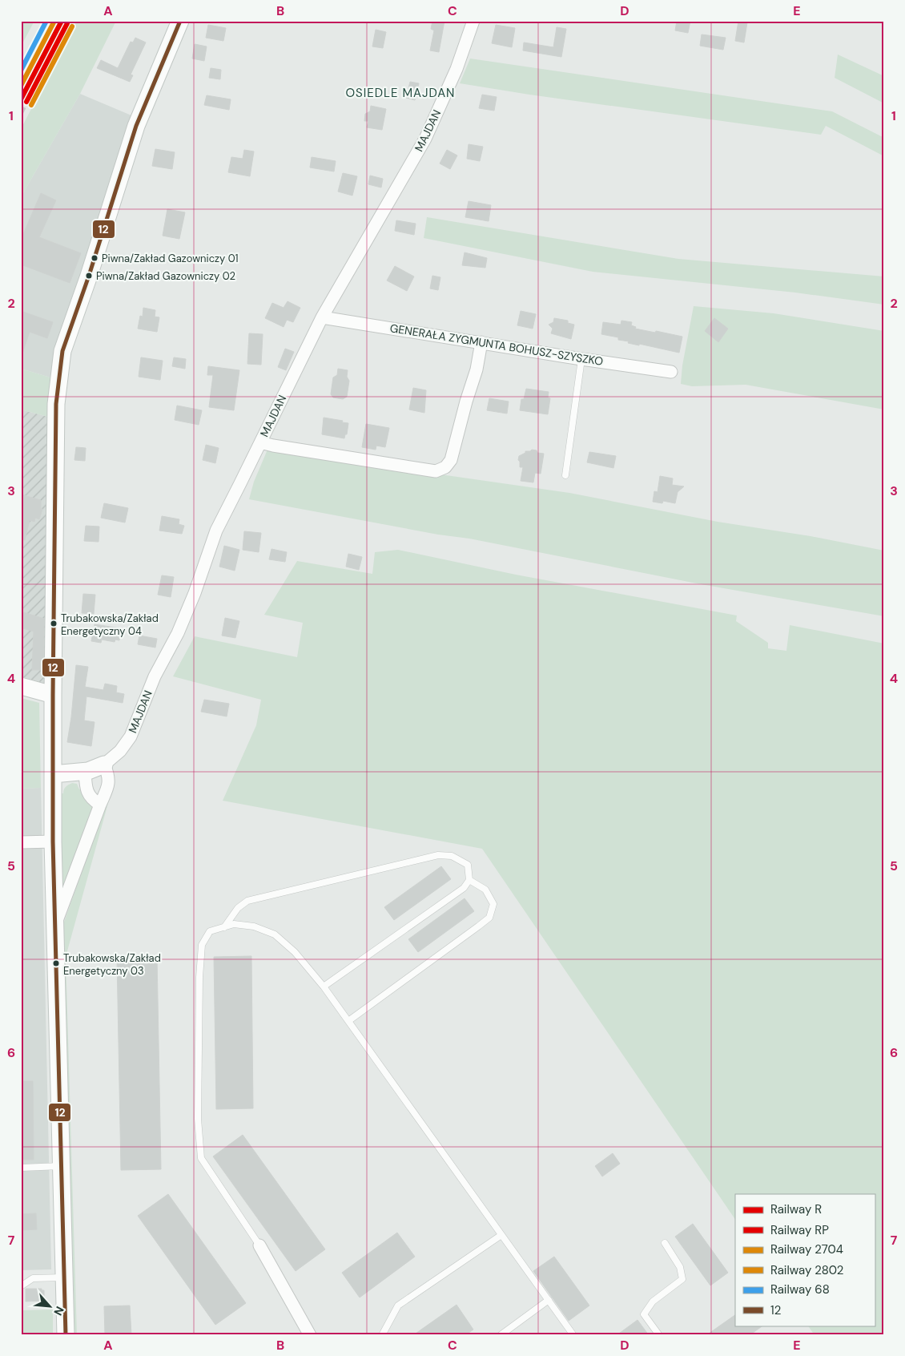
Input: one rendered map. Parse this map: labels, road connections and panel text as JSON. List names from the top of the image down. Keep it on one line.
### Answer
{"streets":{"street":["MAJDAN","GENERAŁA ZYGMUNTA BOHUSZ-SZYSZKO"]},"crossings":[["MAJDAN","GENERAŁA ZYGMUNTA BOHUSZ-SZYSZKO"]],"districts":["OSIEDLE MAJDAN"],"places":["Piwna/Zakład Gazowniczy 01","Piwna/Zakład Gazowniczy 02","Trubakowska/Zakład Energetyczny 04","Trubakowska/Zakład Energetyczny 03"],"lines":["rail line R","rail line 2704","rail line 68","transit line 12","rail line RP","rail line 2802"],"legend":["Railway R","Railway RP","Railway 2704","Railway 2802","Railway 68","12"],"north":"bottom right","grid":{"columns":["A","B","C","D","E"],"rows":["1","2","3","4","5","6","7"]}}
